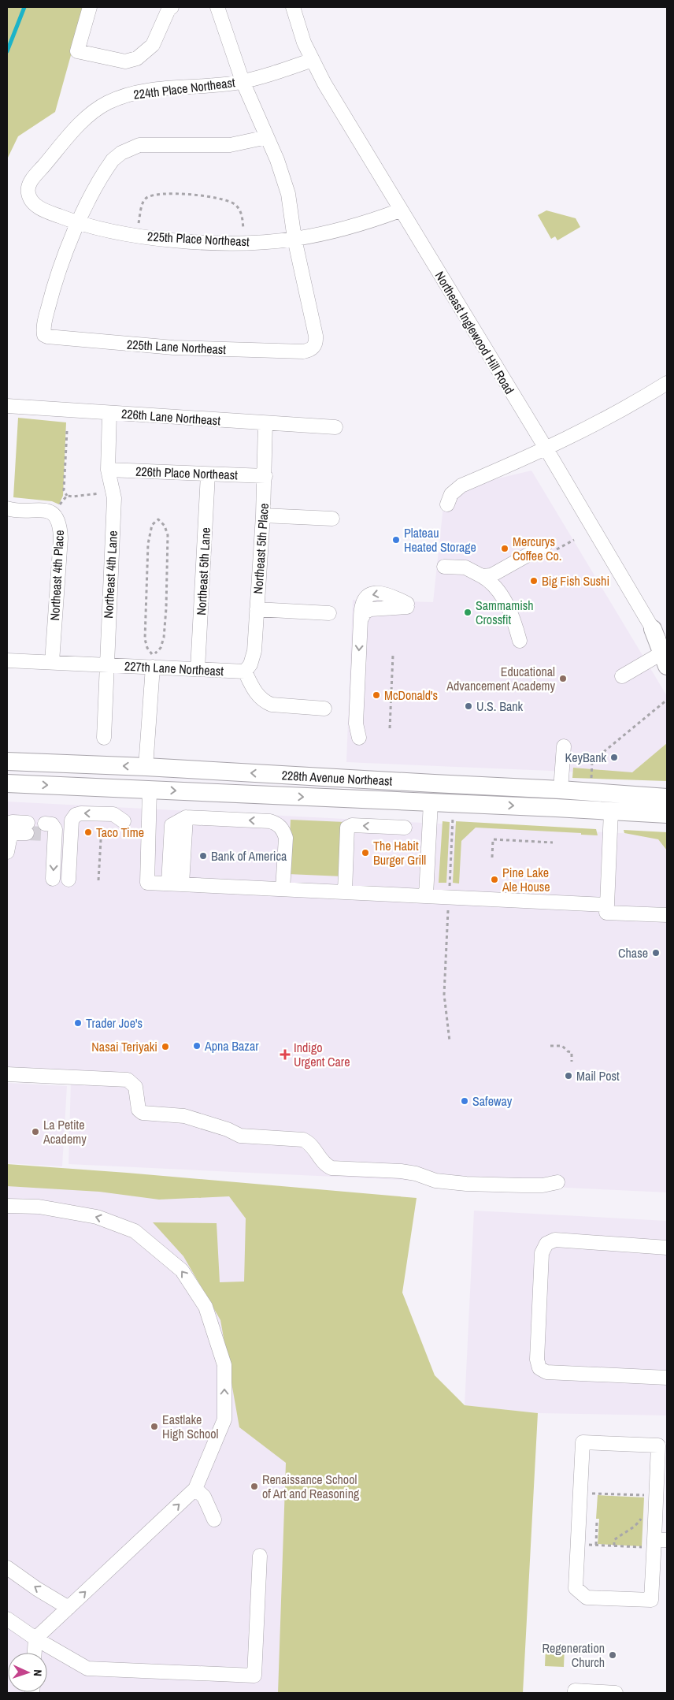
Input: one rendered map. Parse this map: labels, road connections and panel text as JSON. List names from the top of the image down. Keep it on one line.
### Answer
{"streets":{"main road":["228th Avenue Northeast"],"street":["224th Place Northeast","225th Place Northeast","Northeast Inglewood Hill Road","225th Lane Northeast","226th Lane Northeast","226th Place Northeast","Northeast 5th Place","Northeast 5th Lane","Northeast 4th Lane","Northeast 4th Place","227th Lane Northeast"]},"crossings":[["224th Place Northeast","225th Place Northeast"],["224th Place Northeast","Northeast Inglewood Hill Road"],["225th Place Northeast","Northeast Inglewood Hill Road"],["225th Place Northeast","225th Lane Northeast"],["226th Lane Northeast","Northeast 5th Place"],["226th Lane Northeast","Northeast 4th Lane"],["226th Place Northeast","Northeast 5th Place"],["226th Place Northeast","Northeast 5th Lane"],["226th Place Northeast","Northeast 4th Lane"],["Northeast 5th Place","227th Lane Northeast"],["Northeast 5th Lane","227th Lane Northeast"],["Northeast 4th Lane","227th Lane Northeast"],["Northeast 4th Place","227th Lane Northeast"]],"places":{"other":["Plateau Heated Storage","Mercurys Coffee Co.","Big Fish Sushi","Sammamish Crossfit","Educational Advancement Academy","McDonald's","U.S. Bank","KeyBank","Taco Time","The Habit Burger Grill","Bank of America","Pine Lake Ale House","Chase","Trader Joe's","Apna Bazar","Nasai Teriyaki","Mail Post","Safeway","La Petite Academy","Eastlake High School","Renaissance School of Art and Reasoning","Regeneration Church"],"health":["Indigo Urgent Care"]},"north":"right"}
